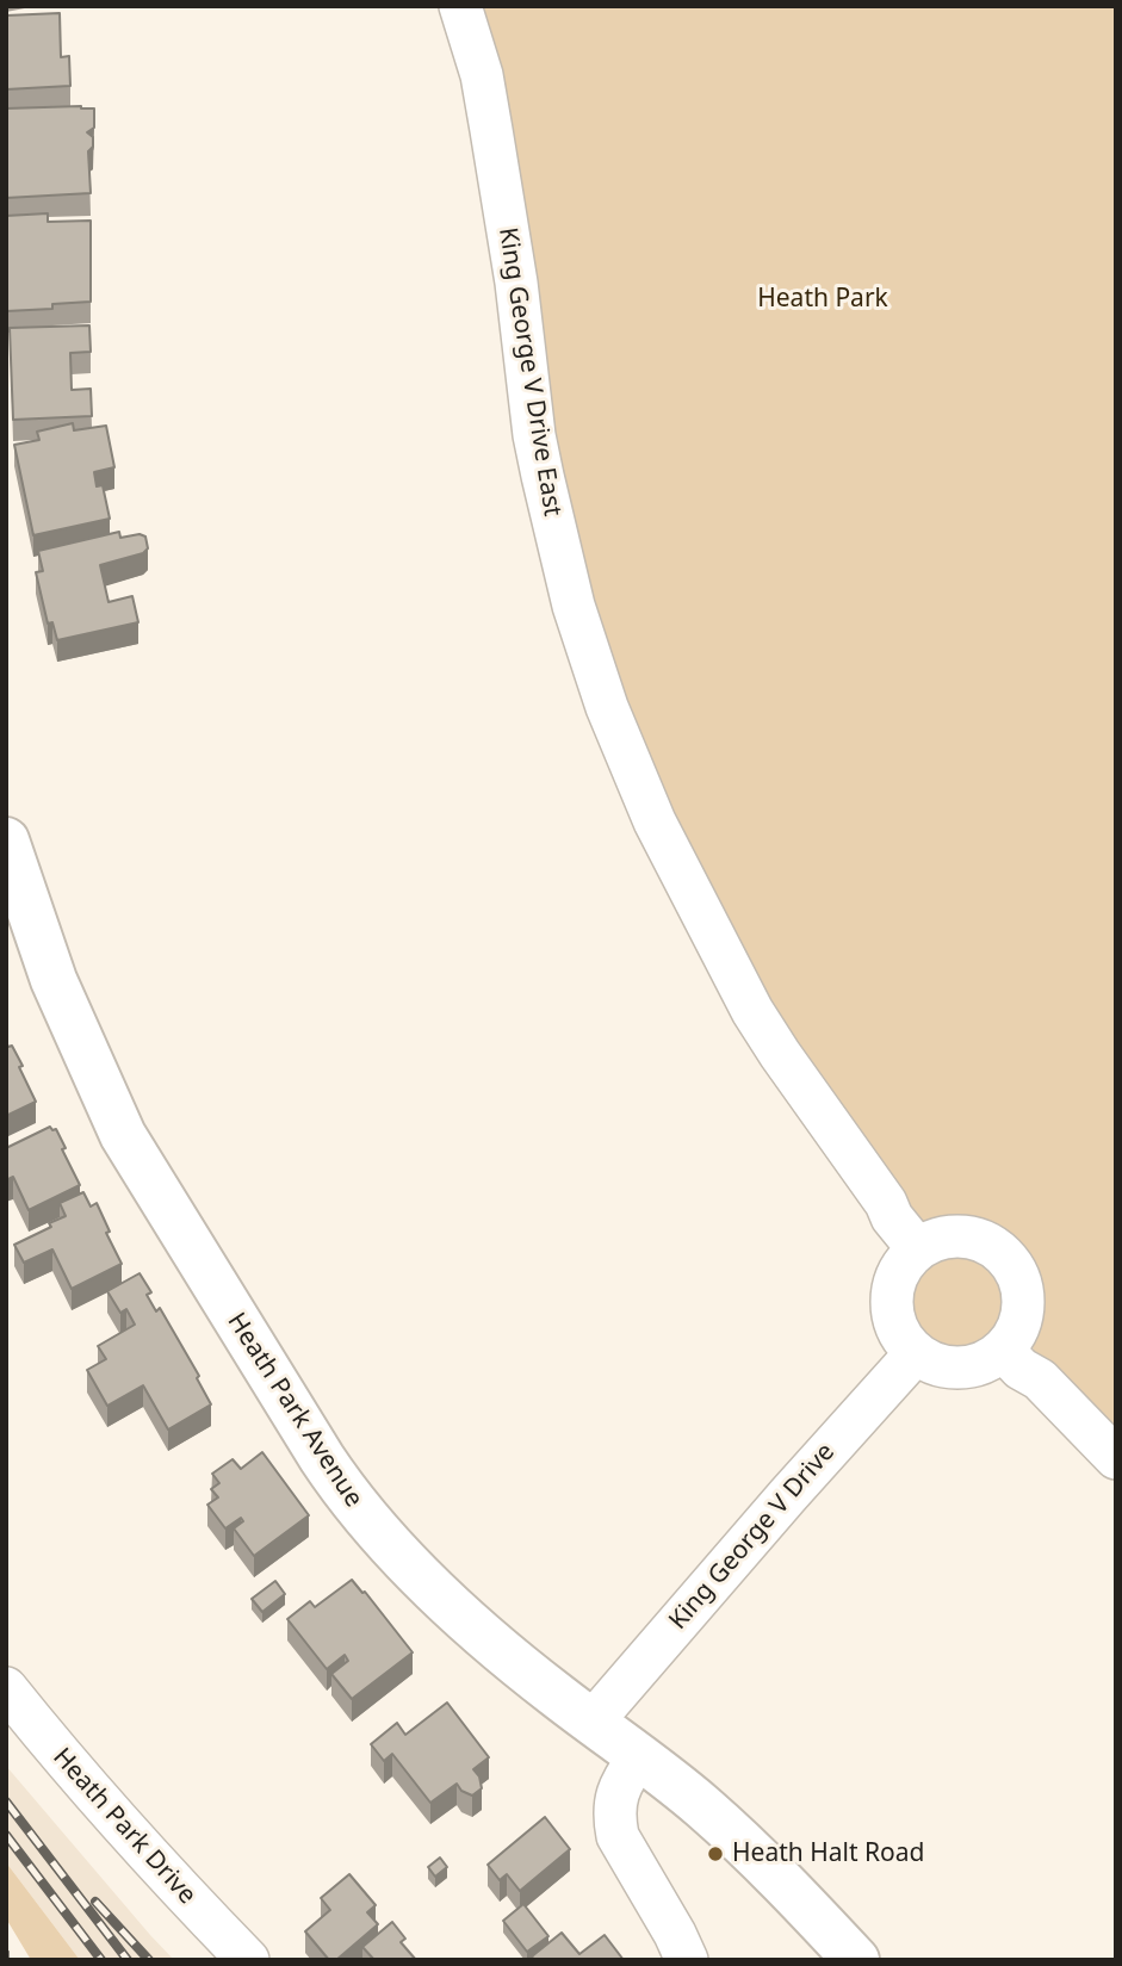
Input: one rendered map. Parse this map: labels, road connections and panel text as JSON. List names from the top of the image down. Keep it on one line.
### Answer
{"streets":{"street":["King George V Drive East","Heath Park Avenue","King George V Drive","Heath Park Drive"]},"crossings":[["King George V Drive East","King George V Drive"],["Heath Park Avenue","King George V Drive"]],"parks":["Heath Park"],"places":["Heath Halt Road"]}
